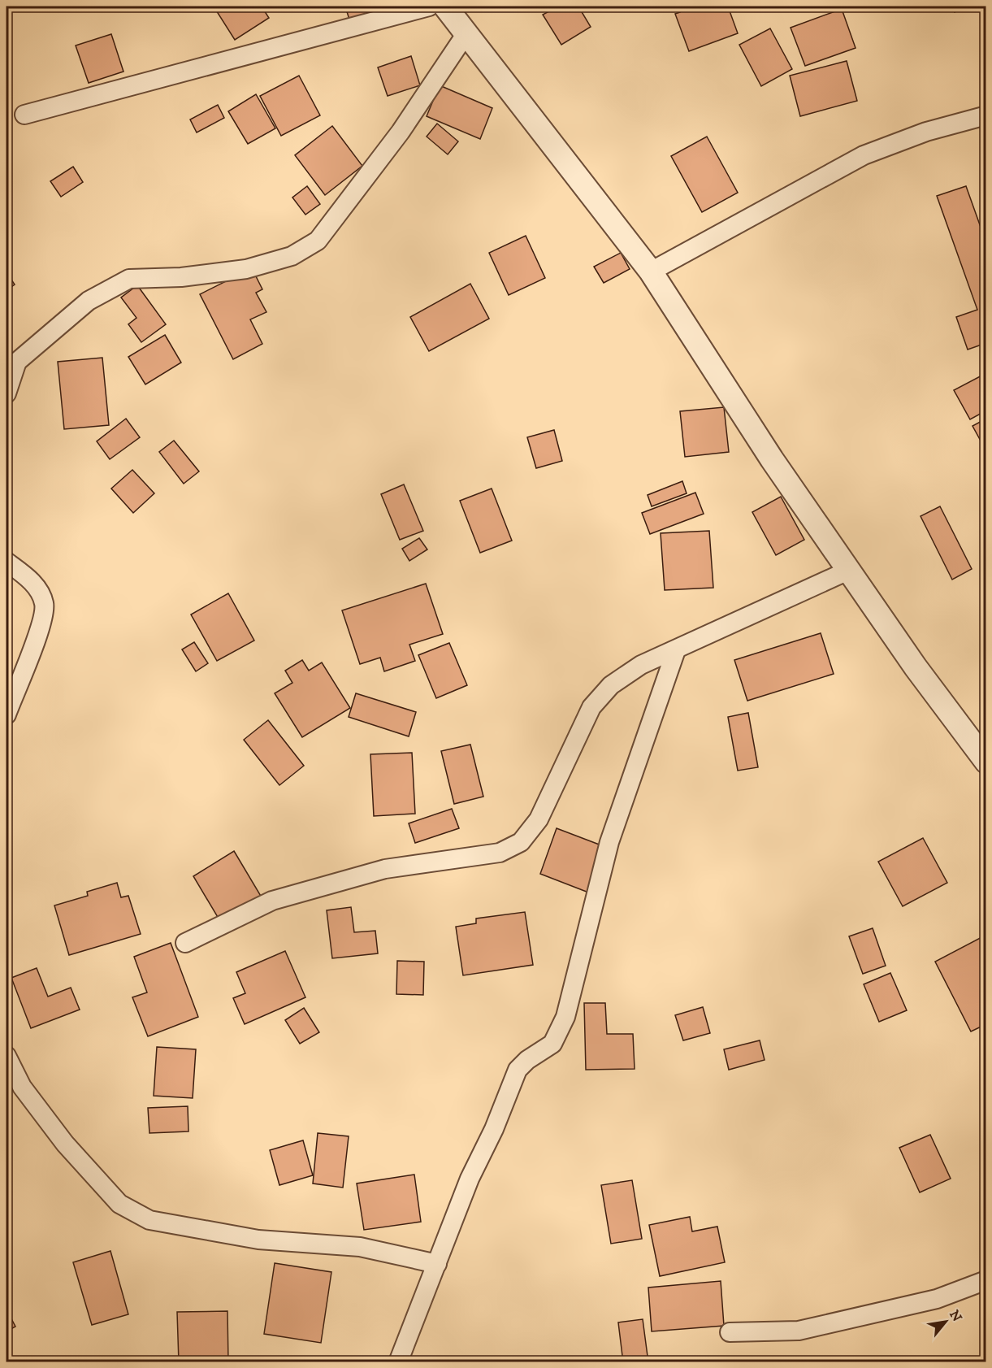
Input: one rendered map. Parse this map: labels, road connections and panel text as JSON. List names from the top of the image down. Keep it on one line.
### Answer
{"north":"top right"}
